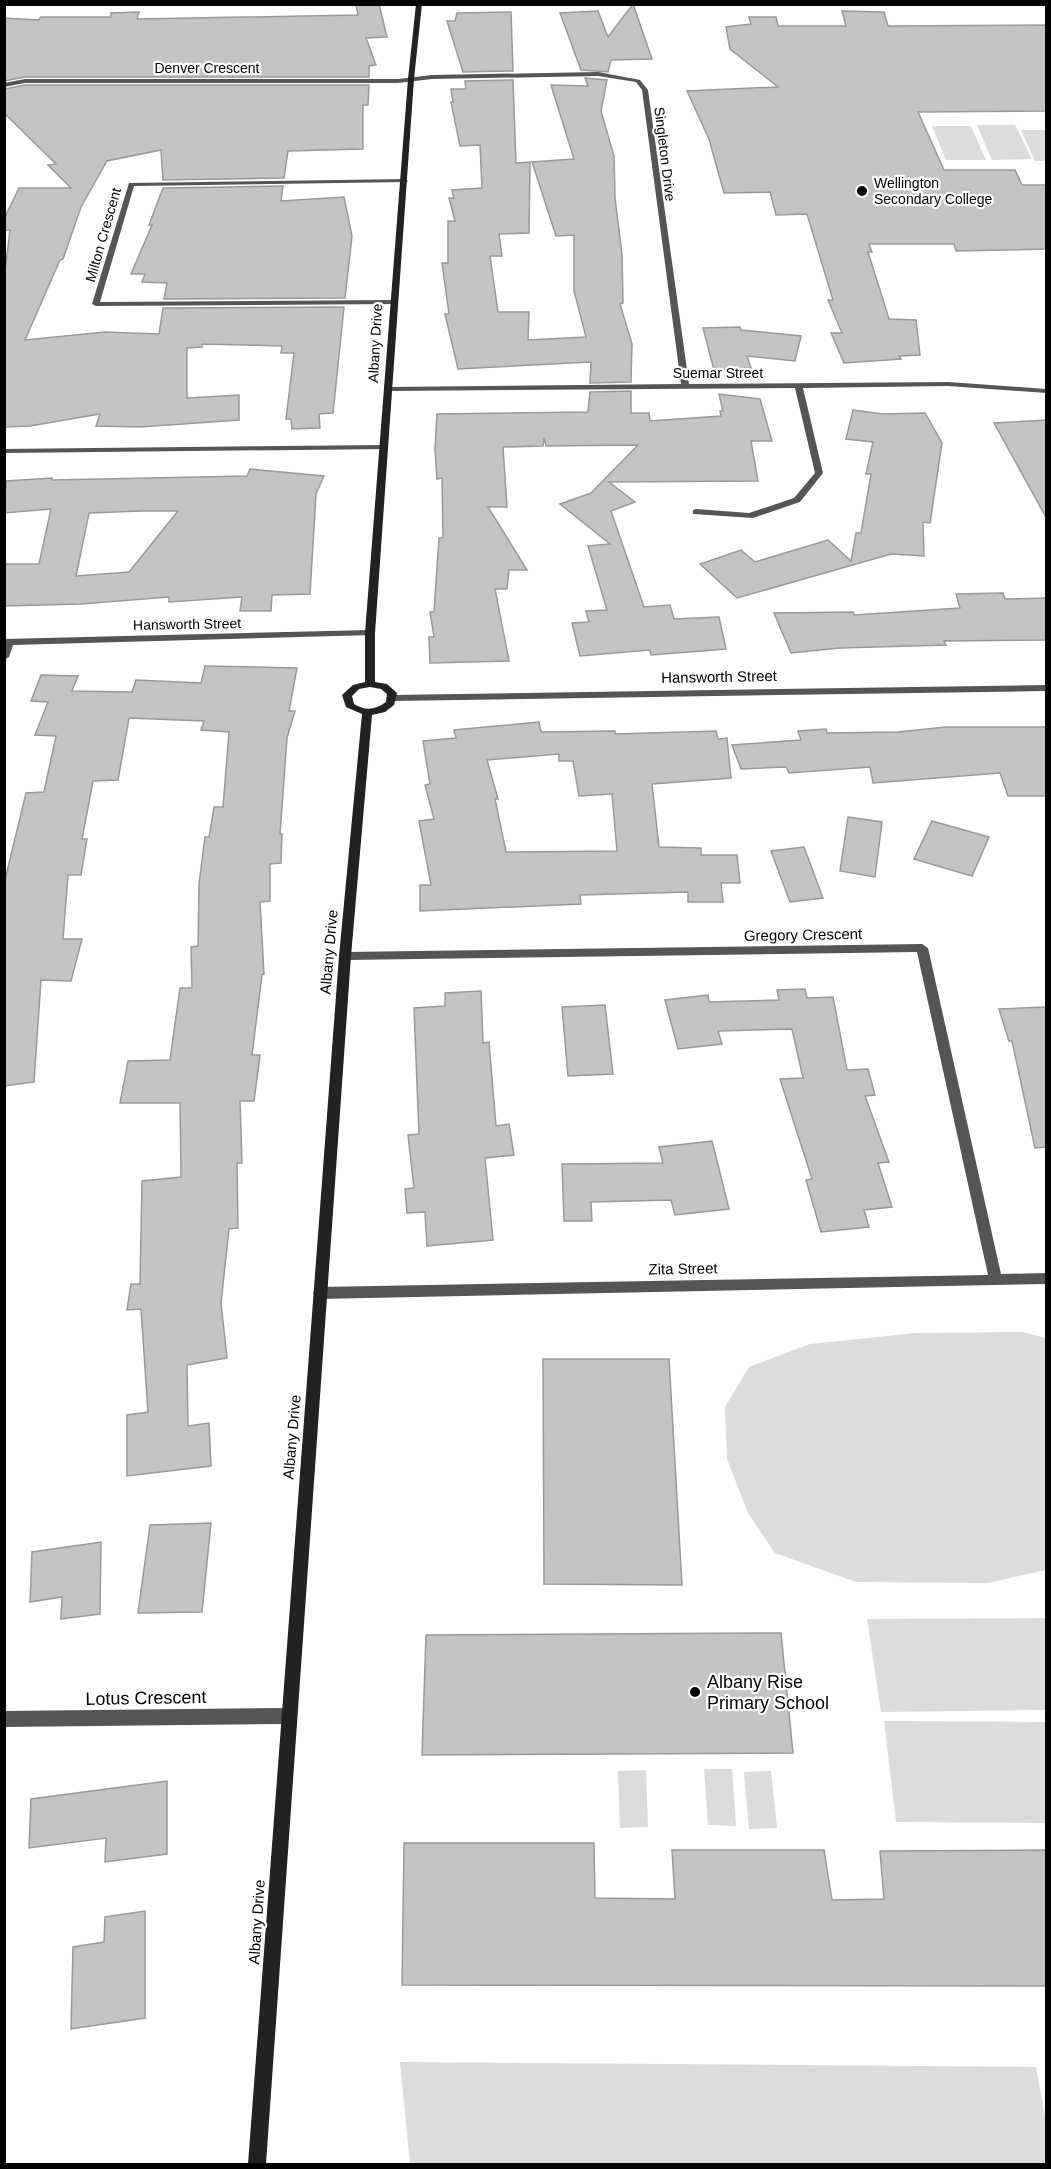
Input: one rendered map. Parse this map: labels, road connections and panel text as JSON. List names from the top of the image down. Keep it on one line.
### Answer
{"streets":{"street":["Denver Crescent","Singleton Drive","Milton Crescent","Albany Drive","Suemar Street","Hansworth Street","Gregory Crescent","Zita Street","Lotus Crescent"]},"crossings":[["Denver Crescent","Singleton Drive"],["Denver Crescent","Albany Drive"],["Singleton Drive","Albany Drive"],["Singleton Drive","Suemar Street"],["Milton Crescent","Albany Drive"],["Albany Drive","Suemar Street"],["Albany Drive","Hansworth Street"],["Albany Drive","Gregory Crescent"],["Albany Drive","Zita Street"],["Albany Drive","Lotus Crescent"],["Gregory Crescent","Zita Street"]],"places":["Wellington Secondary College","Albany Rise Primary School"]}
